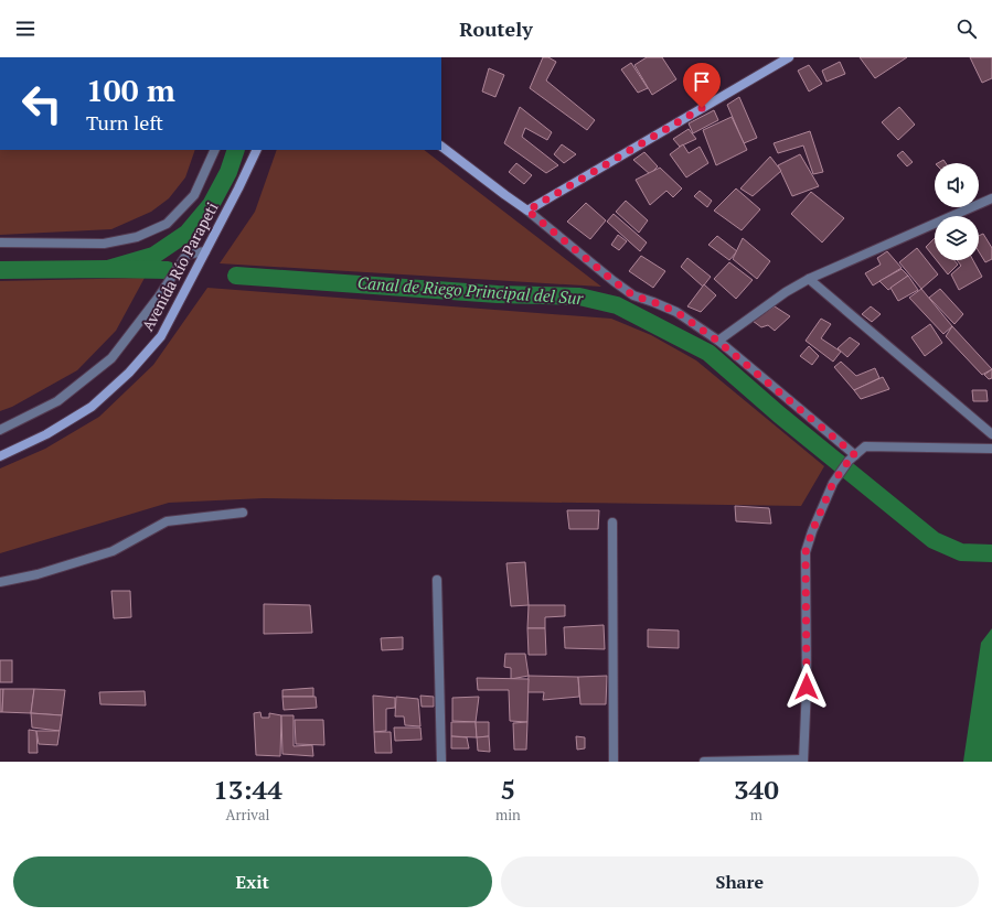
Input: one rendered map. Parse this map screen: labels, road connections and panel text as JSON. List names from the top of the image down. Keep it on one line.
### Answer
{"streets":{"main road":["Avenida Río Parapeti"]},"water":["Canal de Riego Principal del Sur"],"page":{"header":"Routely","turn":["100 m","Turn left"],"eta":["13:44","Arrival","5","min","340","m"],"buttons":["Exit","Share"]}}
